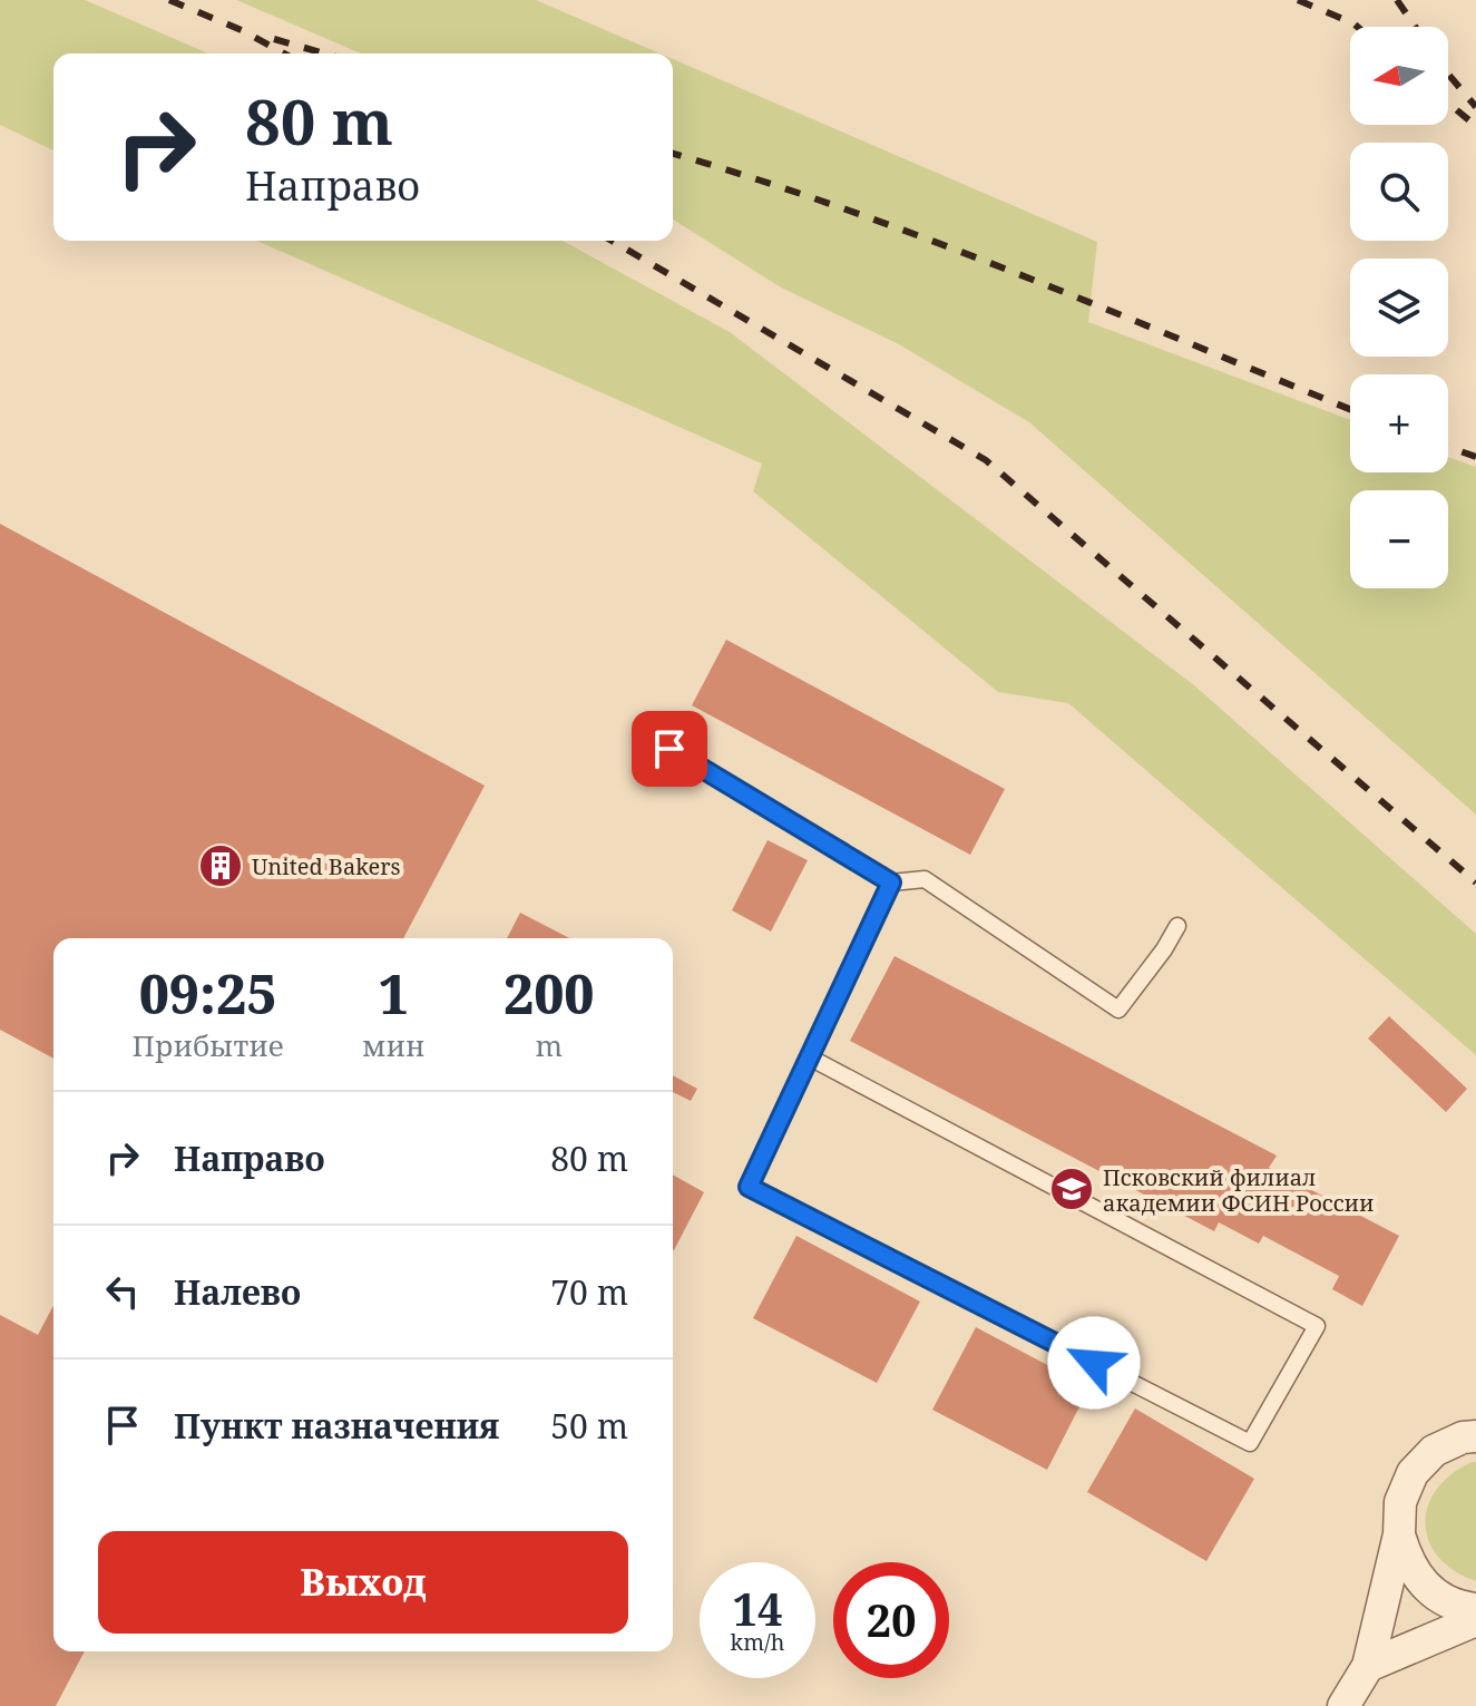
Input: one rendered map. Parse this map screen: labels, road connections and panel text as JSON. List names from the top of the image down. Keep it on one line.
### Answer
{"places":{"building":["United Bakers"],"school or university":["Псковский филиал академии ФСИН России"]},"north":"left","page":{"map_buttons":["+","−"],"turn":["80 m","Направо"],"eta":["09:25","Прибытие","1","мин","200","m"],"list":[{"name":"Направо","value":"80 m"},{"name":"Налево","value":"70 m"},{"name":"Пункт назначения","value":"50 m"}],"buttons":"Выход","speed":"14 km/h","limit":"20"}}
